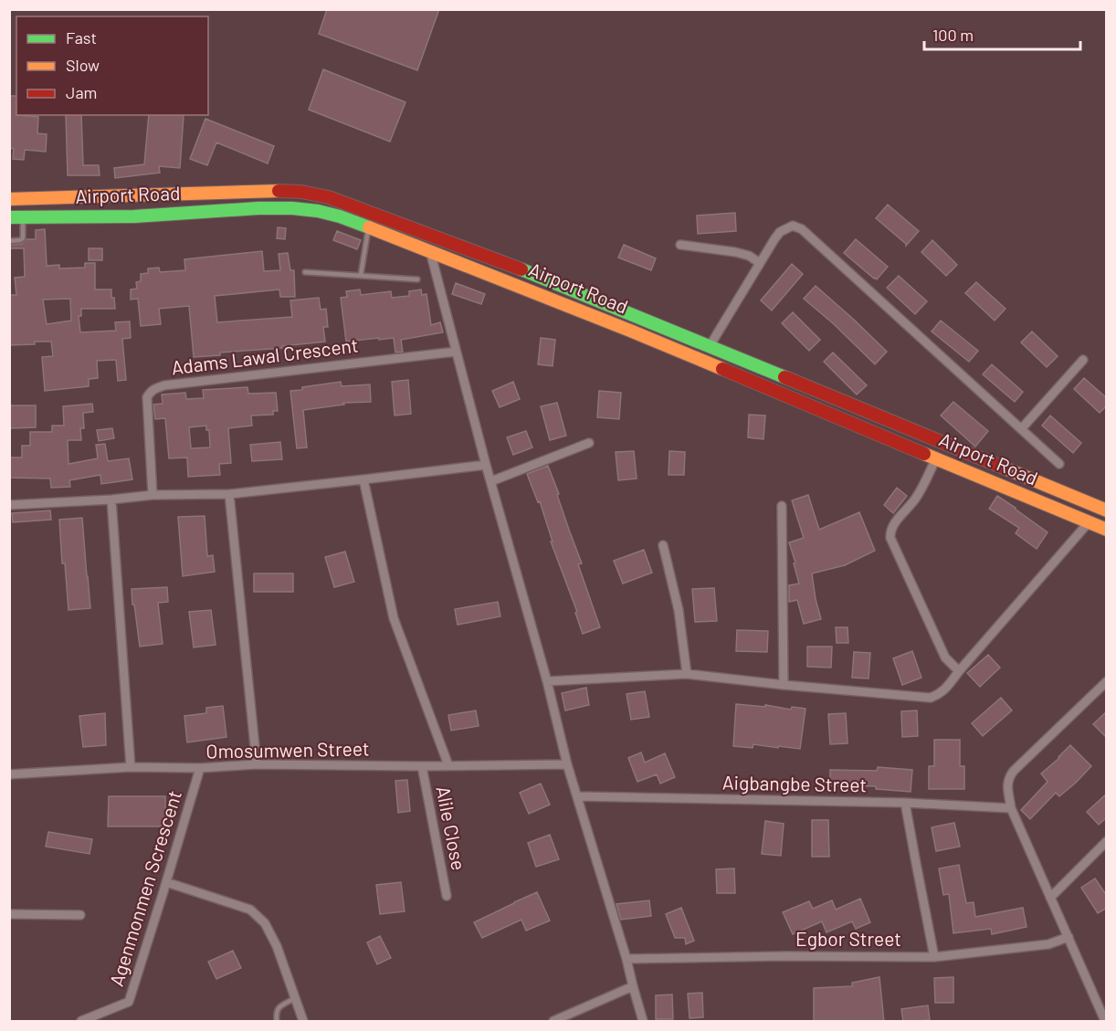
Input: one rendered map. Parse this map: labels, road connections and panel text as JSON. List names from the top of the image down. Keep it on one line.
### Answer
{"streets":{"main road":["Airport Road"],"street":["Adams Lawal Crescent","Omosumwen Street","Aigbangbe Street","Alile Close","Agenmonmen Screscent","Egbor Street"]},"crossings":[["Omosumwen Street","Alile Close"],["Omosumwen Street","Agenmonmen Screscent"]],"legend":["Fast","Slow","Jam"],"scale_bar":"100 m"}
